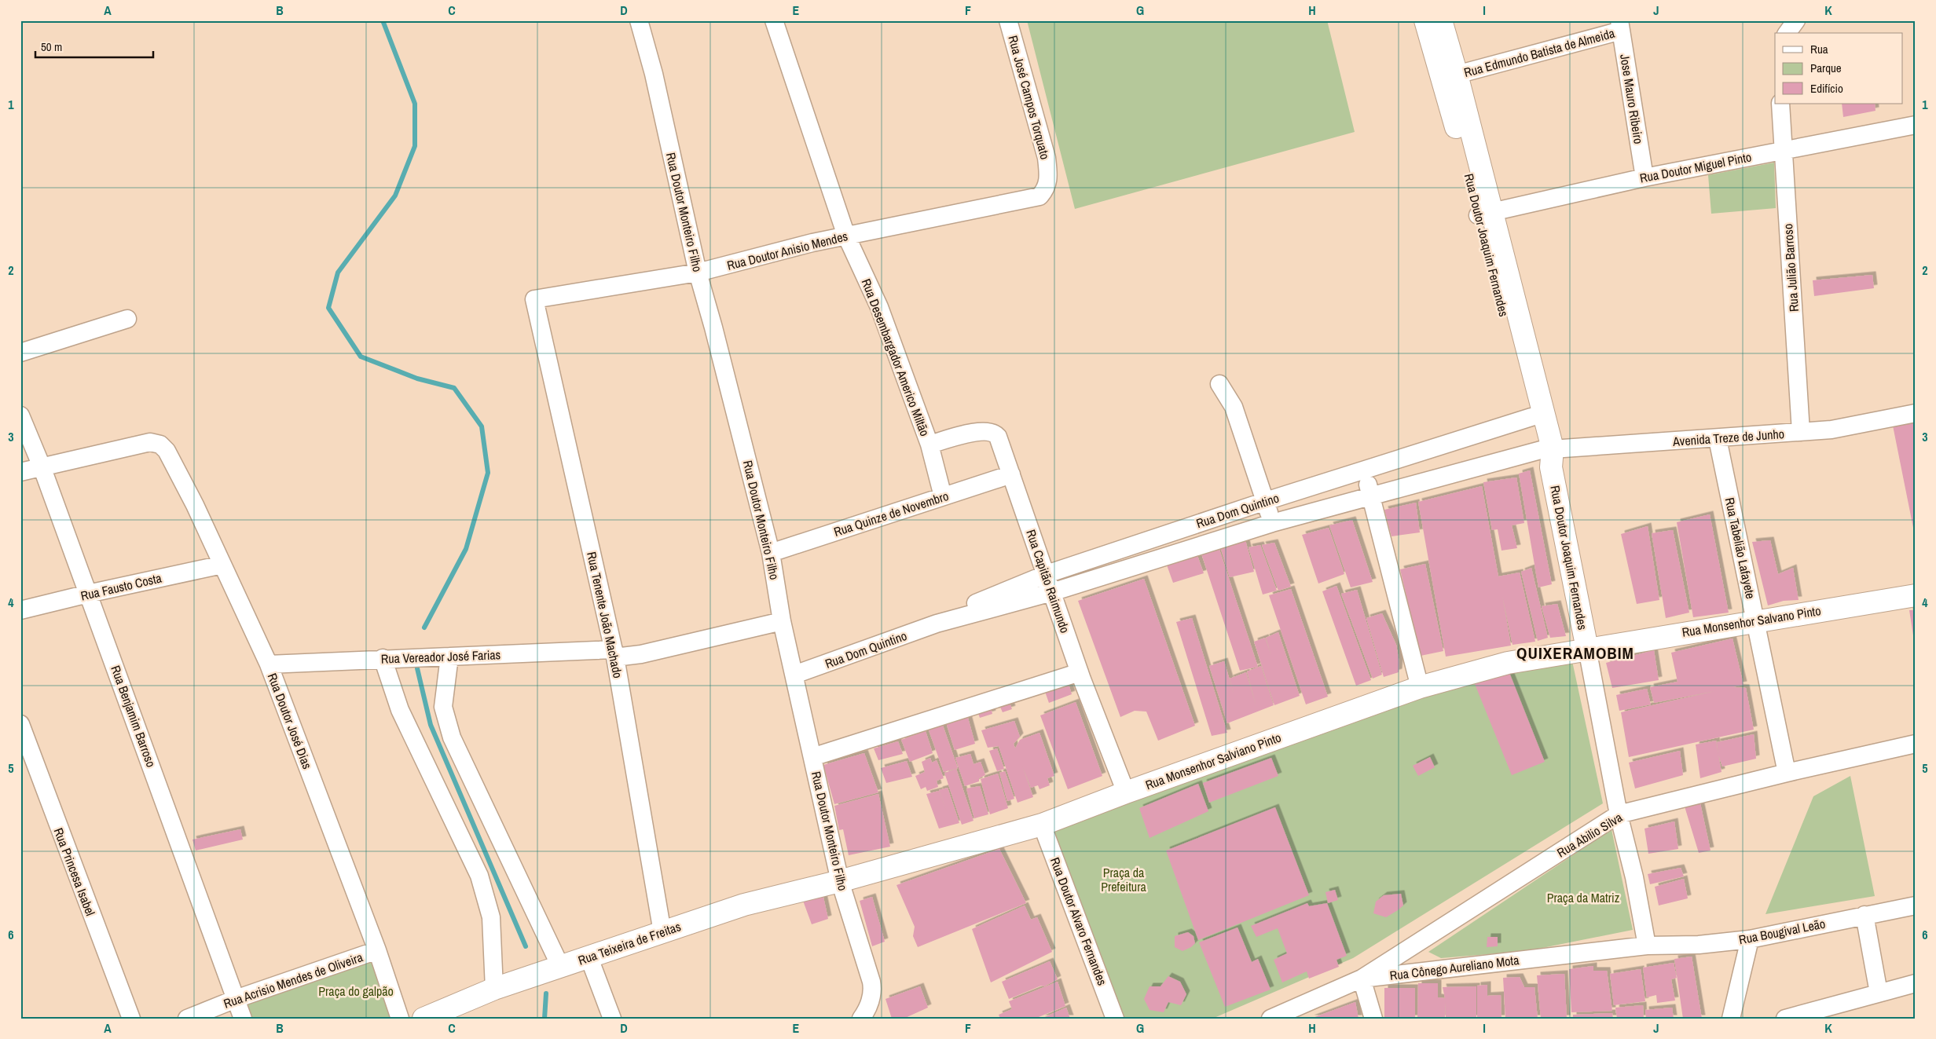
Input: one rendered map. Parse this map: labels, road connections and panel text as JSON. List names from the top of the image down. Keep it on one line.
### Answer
{"streets":{"street":["Rua Edmundo Batista de Almeida","Rua José Campos Torquato","Jose Mauro Ribeiro","Rua Doutor Miguel Pinto","Rua Doutor Monteiro Filho","Rua Doutor Joaquim Fernandes","Rua Doutor Anisio Mendes","Rua Julião Barroso","Rua Desembargador Americo Miltão","Avenida Treze de Junho","Rua Dom Quintino","Rua Quinze de Novembro","Rua Tabelião Lafayete","Rua Capitão Raimundo","Rua Fausto Costa","Rua Tenente João Machado","Rua Monsenhor Salvano Pinto","Rua Vereador José Farias","Rua Benjamim Barroso","Rua Doutor José Dias","Rua Monsenhor Salviano Pinto","Rua Abilio Silva","Rua Princesa Isabel","Rua Doutor Alvaro Fernandes","Rua Bougival Leão","Rua Teixeira de Freitas","Rua Cônego Aureliano Mota","Rua Acrisio Mendes de Oliveira"]},"crossings":[["Rua Edmundo Batista de Almeida","Jose Mauro Ribeiro"],["Rua Edmundo Batista de Almeida","Rua Doutor Joaquim Fernandes"],["Rua José Campos Torquato","Rua Doutor Anisio Mendes"],["Jose Mauro Ribeiro","Rua Doutor Miguel Pinto"],["Rua Doutor Miguel Pinto","Rua Doutor Joaquim Fernandes"],["Rua Doutor Miguel Pinto","Rua Julião Barroso"],["Rua Doutor Monteiro Filho","Rua Doutor Anisio Mendes"],["Rua Doutor Monteiro Filho","Rua Dom Quintino"],["Rua Doutor Monteiro Filho","Rua Quinze de Novembro"],["Rua Doutor Monteiro Filho","Rua Vereador José Farias"],["Rua Doutor Monteiro Filho","Rua Monsenhor Salviano Pinto"],["Rua Doutor Monteiro Filho","Rua Teixeira de Freitas"],["Rua Doutor Joaquim Fernandes","Avenida Treze de Junho"],["Rua Doutor Joaquim Fernandes","Rua Dom Quintino"],["Rua Doutor Joaquim Fernandes","Rua Monsenhor Salvano Pinto"],["Rua Doutor Joaquim Fernandes","Rua Monsenhor Salviano Pinto"],["Rua Doutor Anisio Mendes","Rua Desembargador Americo Miltão"],["Rua Doutor Anisio Mendes","Rua Tenente João Machado"],["Rua Julião Barroso","Avenida Treze de Junho"],["Rua Desembargador Americo Miltão","Rua Quinze de Novembro"],["Rua Desembargador Americo Miltão","Rua Capitão Raimundo"],["Avenida Treze de Junho","Rua Dom Quintino"],["Avenida Treze de Junho","Rua Tabelião Lafayete"],["Rua Dom Quintino","Rua Capitão Raimundo"],["Rua Quinze de Novembro","Rua Capitão Raimundo"],["Rua Tabelião Lafayete","Rua Monsenhor Salvano Pinto"],["Rua Tabelião Lafayete","Rua Abilio Silva"],["Rua Capitão Raimundo","Rua Monsenhor Salviano Pinto"],["Rua Fausto Costa","Rua Benjamim Barroso"],["Rua Fausto Costa","Rua Doutor José Dias"],["Rua Tenente João Machado","Rua Vereador José Farias"],["Rua Tenente João Machado","Rua Teixeira de Freitas"],["Rua Monsenhor Salvano Pinto","Rua Monsenhor Salviano Pinto"],["Rua Vereador José Farias","Rua Doutor José Dias"],["Rua Benjamim Barroso","Rua Doutor José Dias"],["Rua Benjamim Barroso","Rua Acrisio Mendes de Oliveira"],["Rua Doutor José Dias","Rua Acrisio Mendes de Oliveira"],["Rua Monsenhor Salviano Pinto","Rua Doutor Alvaro Fernandes"],["Rua Monsenhor Salviano Pinto","Rua Teixeira de Freitas"],["Rua Abilio Silva","Rua Cônego Aureliano Mota"],["Rua Bougival Leão","Rua Cônego Aureliano Mota"]],"districts":["QUIXERAMOBIM"],"parks":["Praça da Prefeitura","Praça da Matriz","Praça do galpão"],"legend":["Rua","Parque","Edifício"],"scale_bar":"50 m","grid":{"columns":["A","B","C","D","E","F","G","H","I","J","K"],"rows":["1","2","3","4","5","6"]}}
